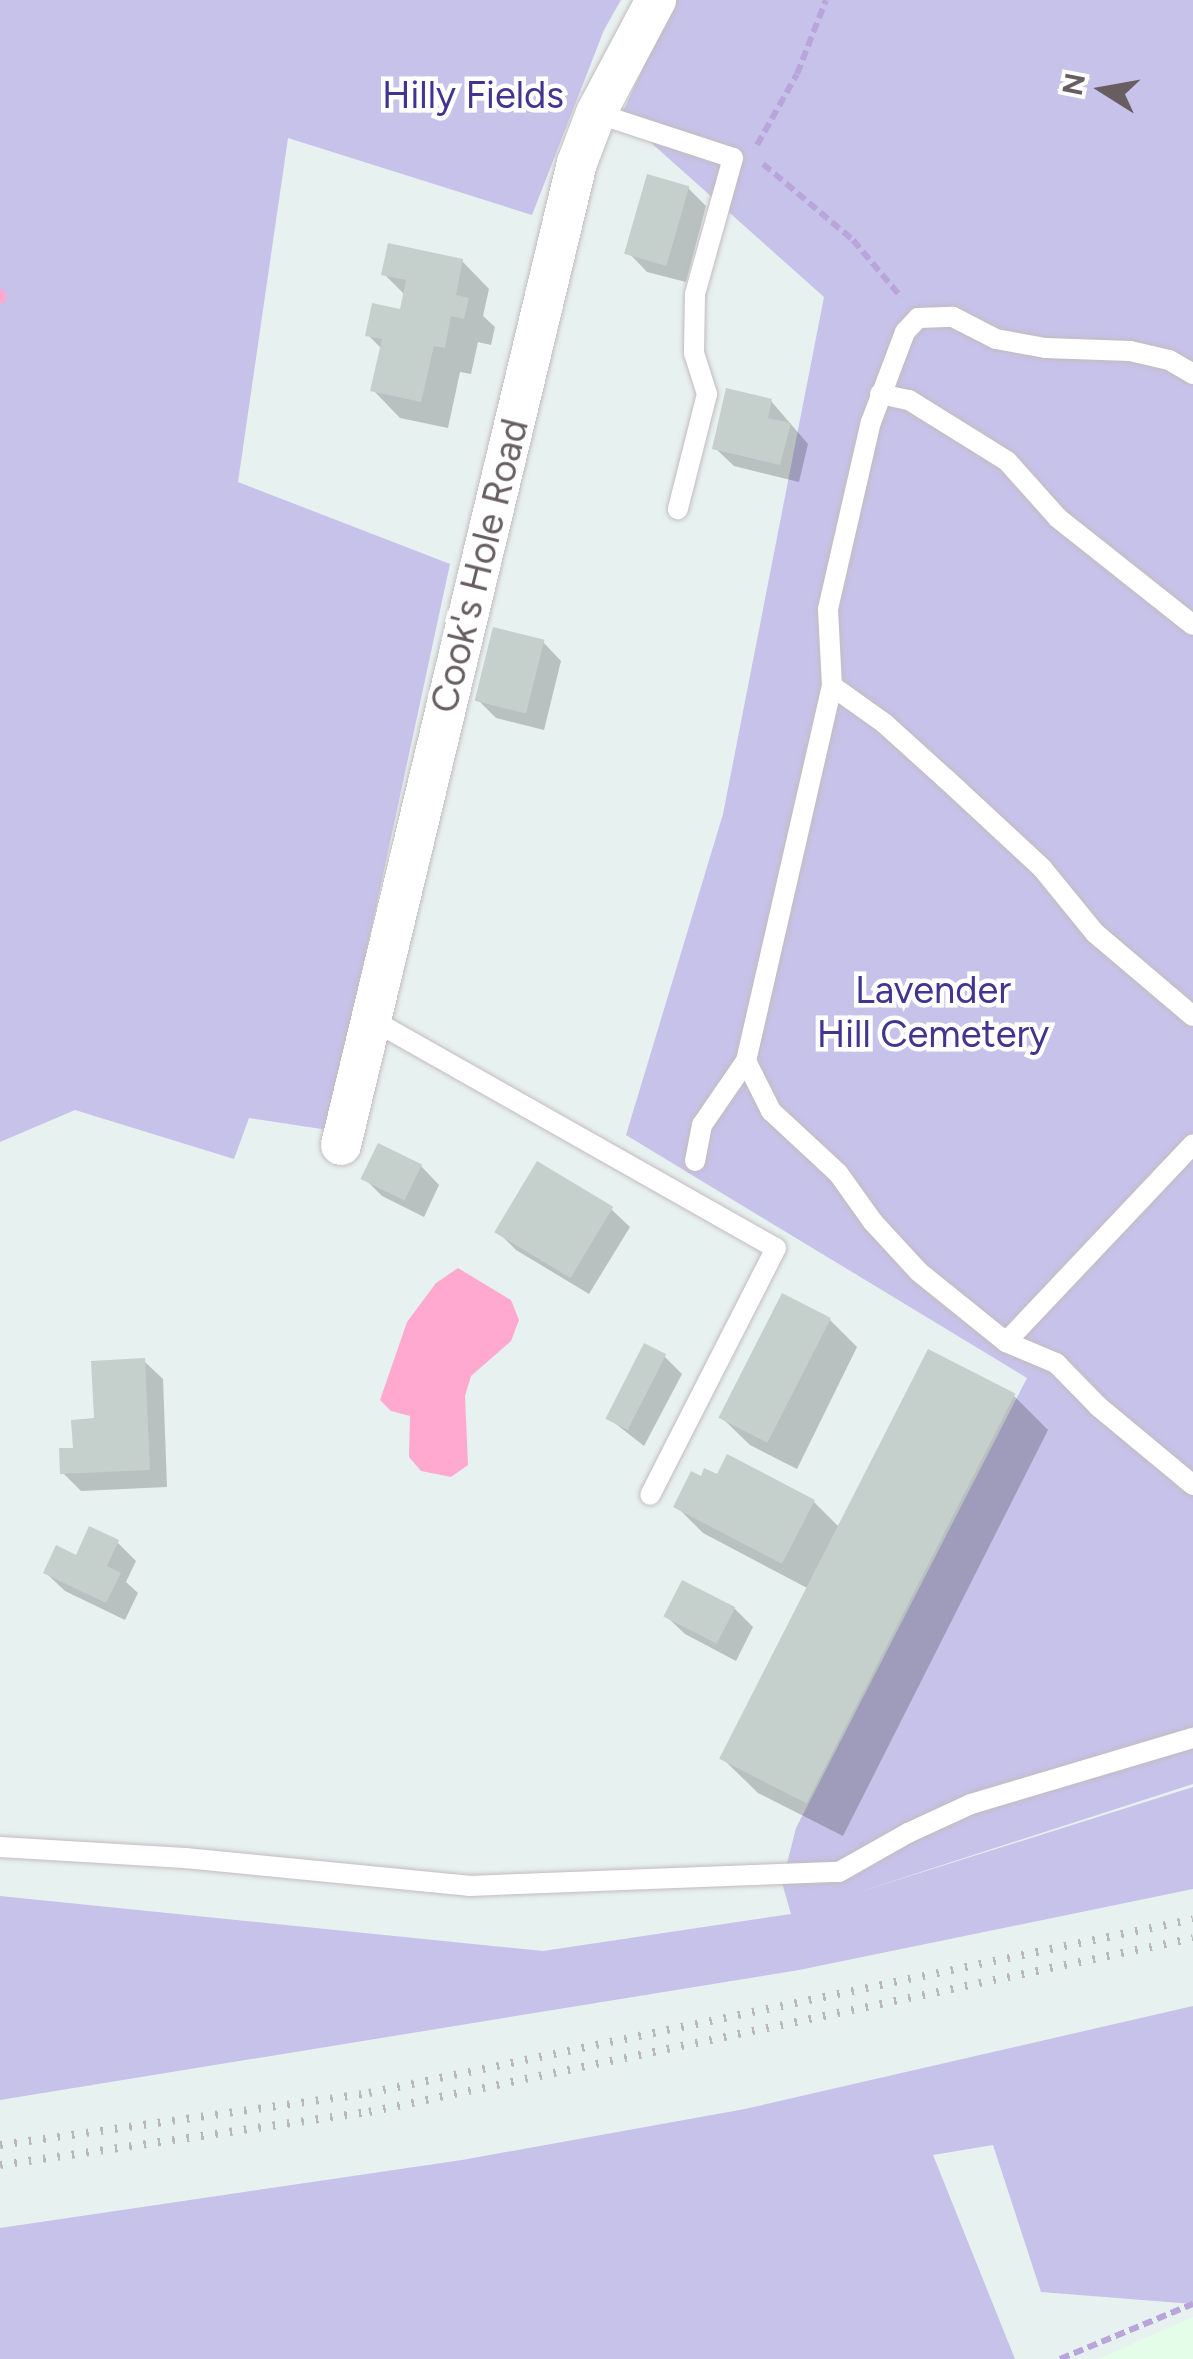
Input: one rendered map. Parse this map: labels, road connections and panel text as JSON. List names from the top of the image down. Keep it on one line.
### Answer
{"streets":{"street":["Cook's Hole Road"]},"parks":["Hilly Fields","Lavender Hill Cemetery"],"north":"left"}
